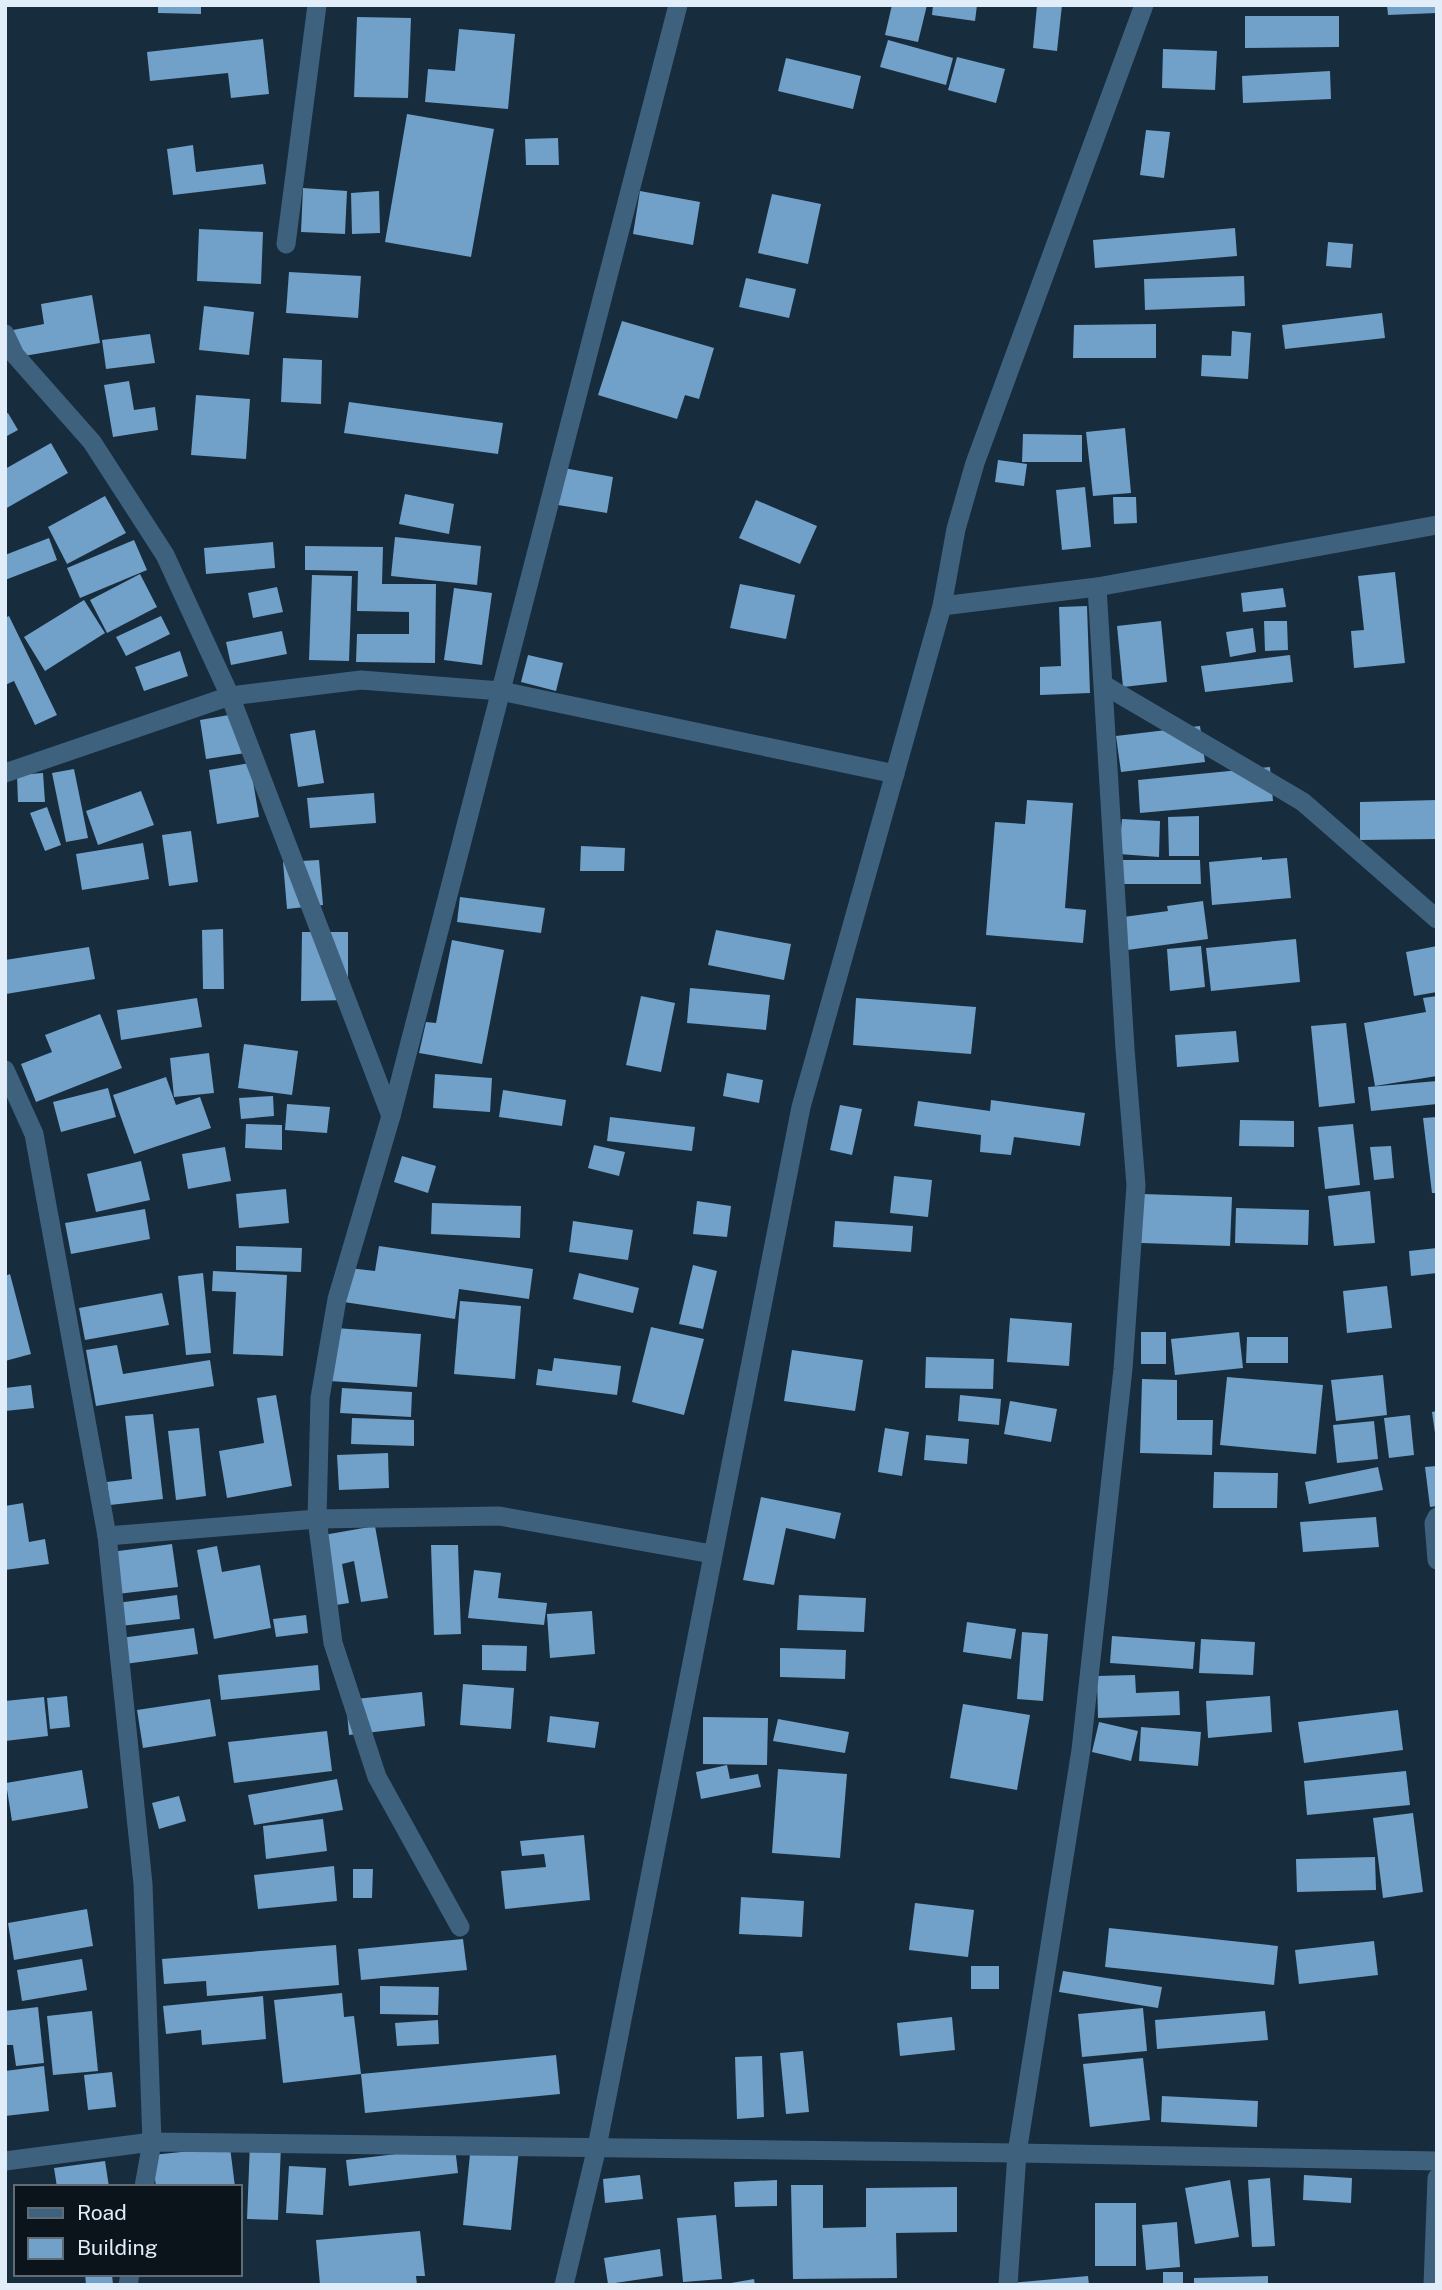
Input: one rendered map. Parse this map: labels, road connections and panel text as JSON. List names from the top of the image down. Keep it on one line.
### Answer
{"legend":["Road","Building"]}
